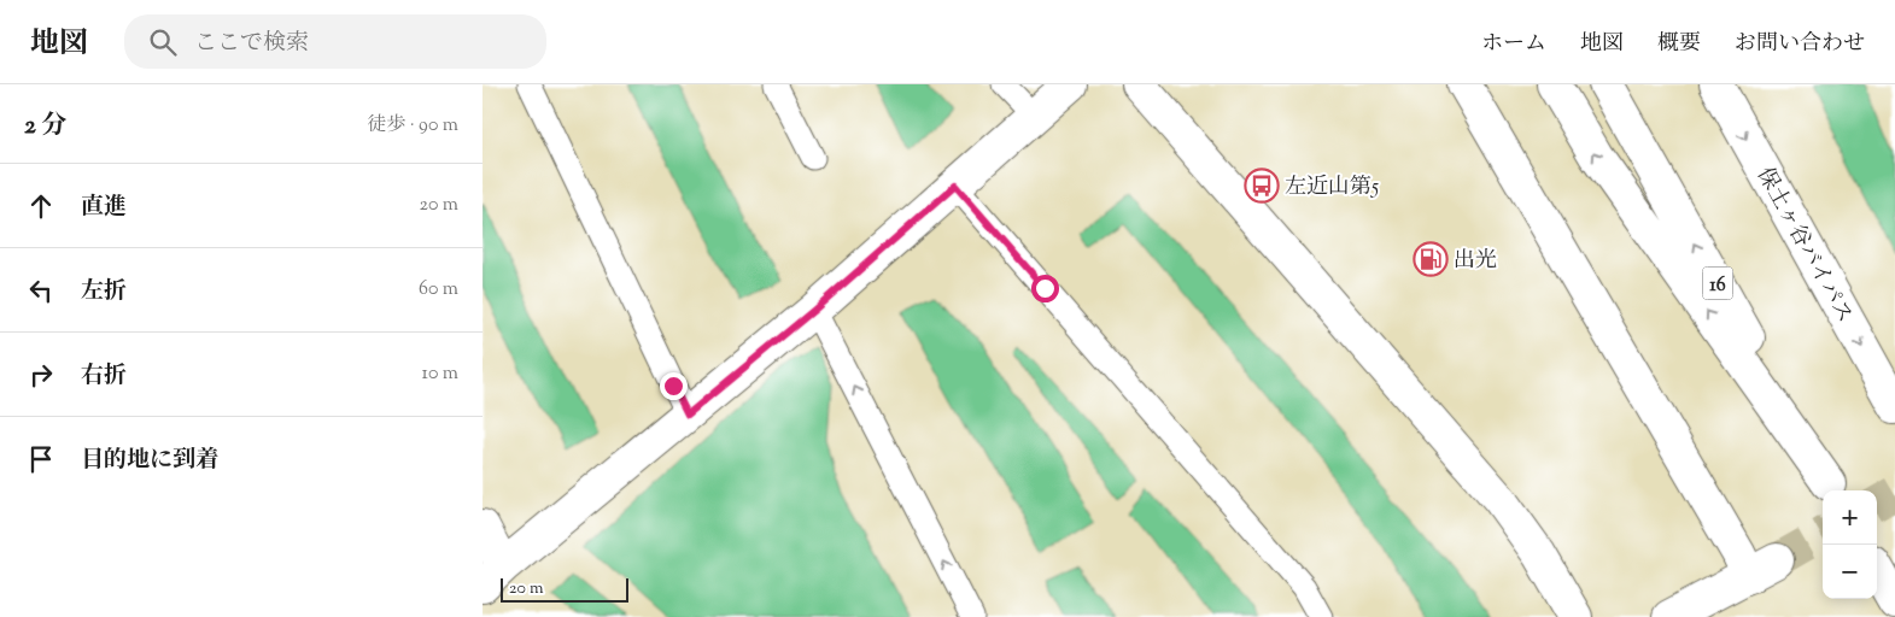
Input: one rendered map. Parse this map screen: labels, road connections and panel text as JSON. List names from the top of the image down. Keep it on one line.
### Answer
{"streets":{"main road":["保土ヶ谷バイパス","16"]},"places":{"bus stop":["左近山第5"],"fuel station":["出光"]},"scale_bar":"20 m","page":{"header":"地図","search":"ここで検索","nav":["ホーム","地図","概要","お問い合わせ"],"heading":["2 分","徒歩 · 90 m"],"list":[["直進","20 m"],["左折","60 m"],["右折","10 m"],"目的地に到着"],"map_buttons":["+","−"],"scale":"20 m"}}
